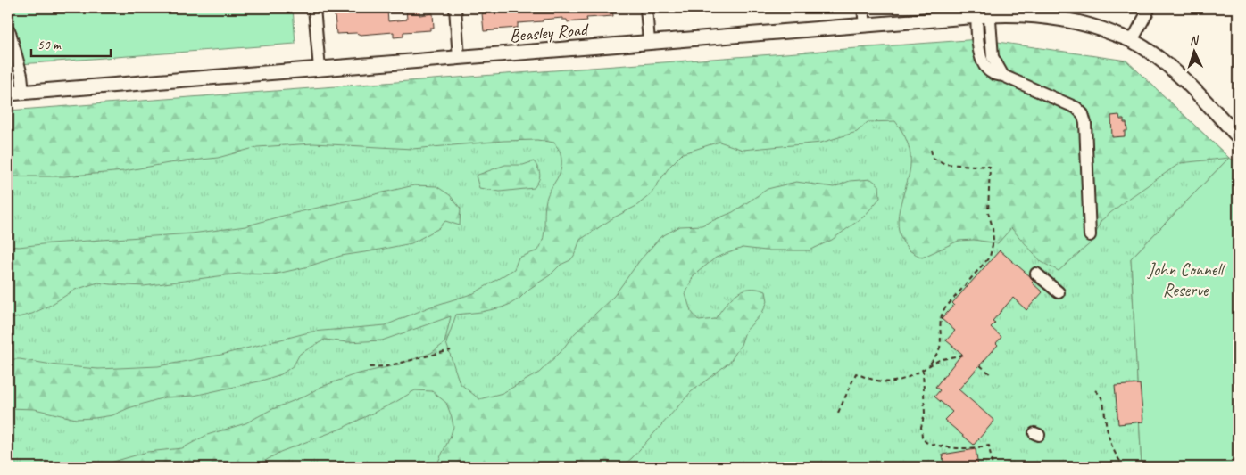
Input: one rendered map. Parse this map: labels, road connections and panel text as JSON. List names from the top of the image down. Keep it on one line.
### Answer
{"streets":{"main road":["Beasley Road"]},"parks":["John Connell Reserve"],"scale_bar":"50 m","north":"top"}
